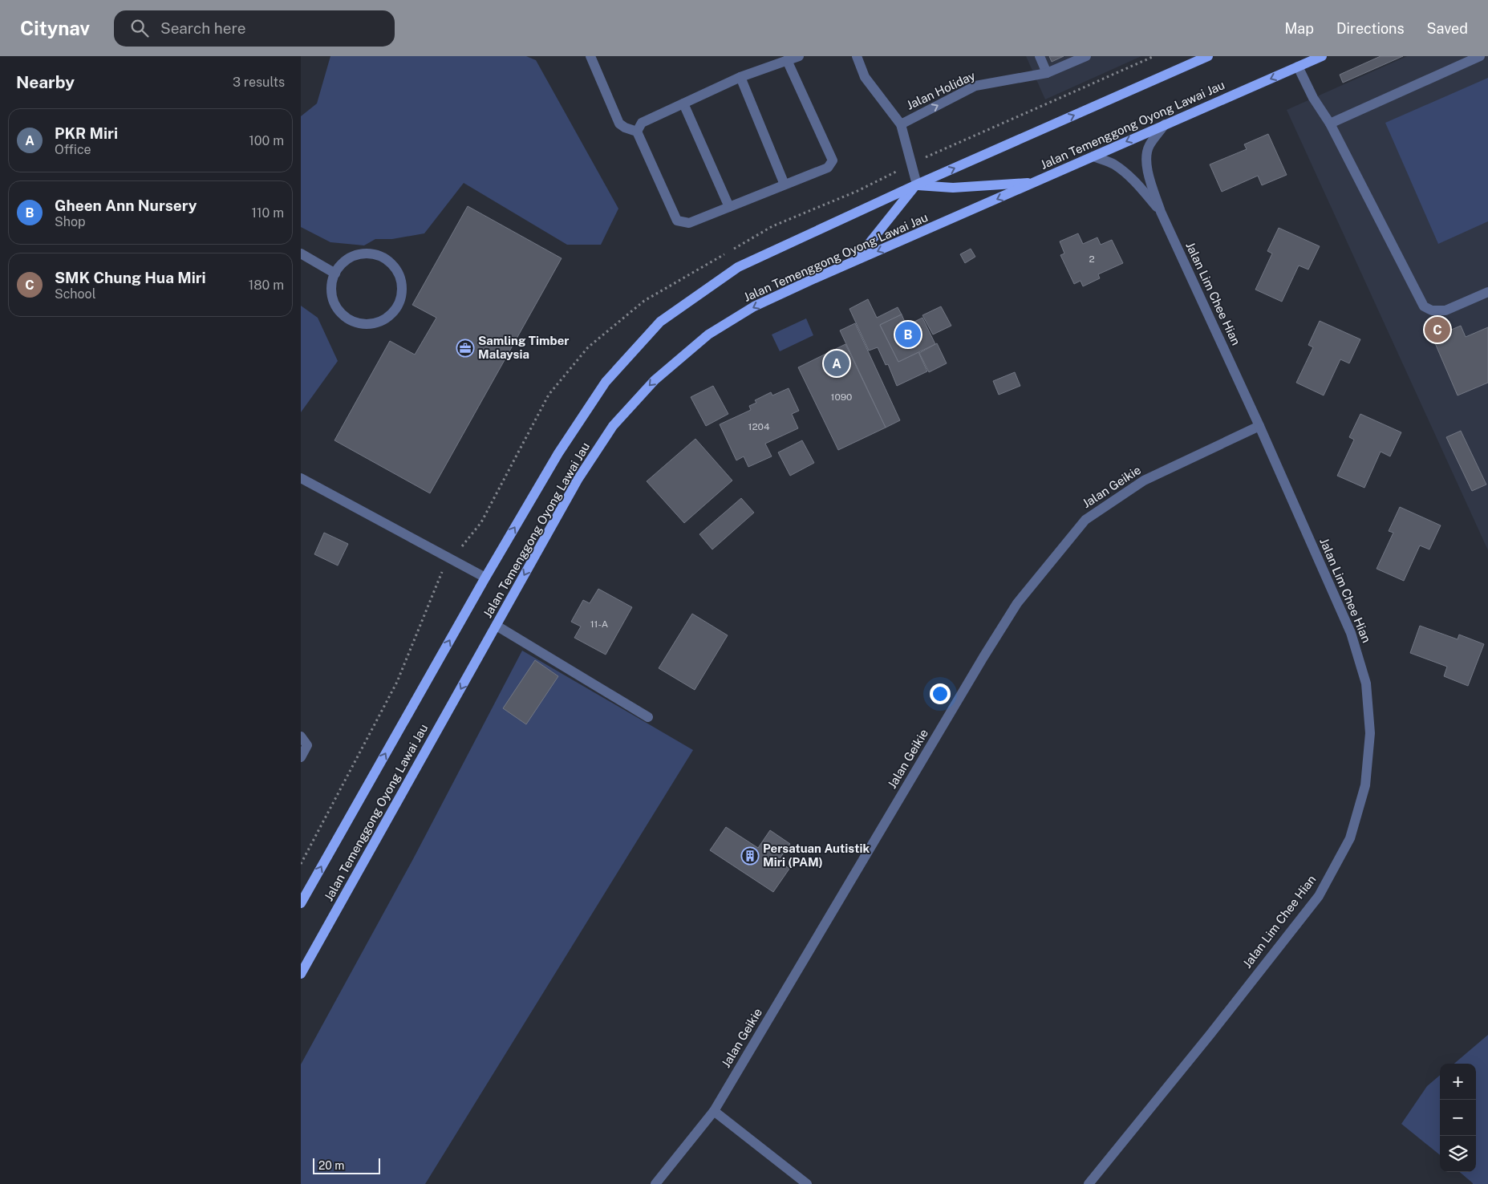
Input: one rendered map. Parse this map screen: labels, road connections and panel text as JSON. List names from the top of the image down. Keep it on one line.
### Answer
{"streets":{"main road":["Jalan Temenggong Oyong Lawai Jau"],"street":["Jalan Holiday","Jalan Lim Chee Hian","Jalan Geikie"]},"crossings":[["Jalan Temenggong Oyong Lawai Jau","Jalan Lim Chee Hian"],["Jalan Lim Chee Hian","Jalan Geikie"]],"one_way":["Jalan Holiday"],"places":{"office":["Samling Timber Malaysia"],"building":["Persatuan Autistik Miri (PAM)"]},"house_numbers":["2","1090","1204","11-A"],"scale_bar":"20 m","page":{"header":"Citynav","search":"Search here","nav":["Map","Directions","Saved"],"heading":["Nearby","3 results"],"list":[{"mark":"A","name":"PKR Miri","note":"Office","value":"100 m"},{"mark":"B","name":"Gheen Ann Nursery","note":"Shop","value":"110 m"},{"mark":"C","name":"SMK Chung Hua Miri","note":"School","value":"180 m"}],"pins":["C","B","A"],"map_buttons":["+","−"],"scale":"20 m"}}
